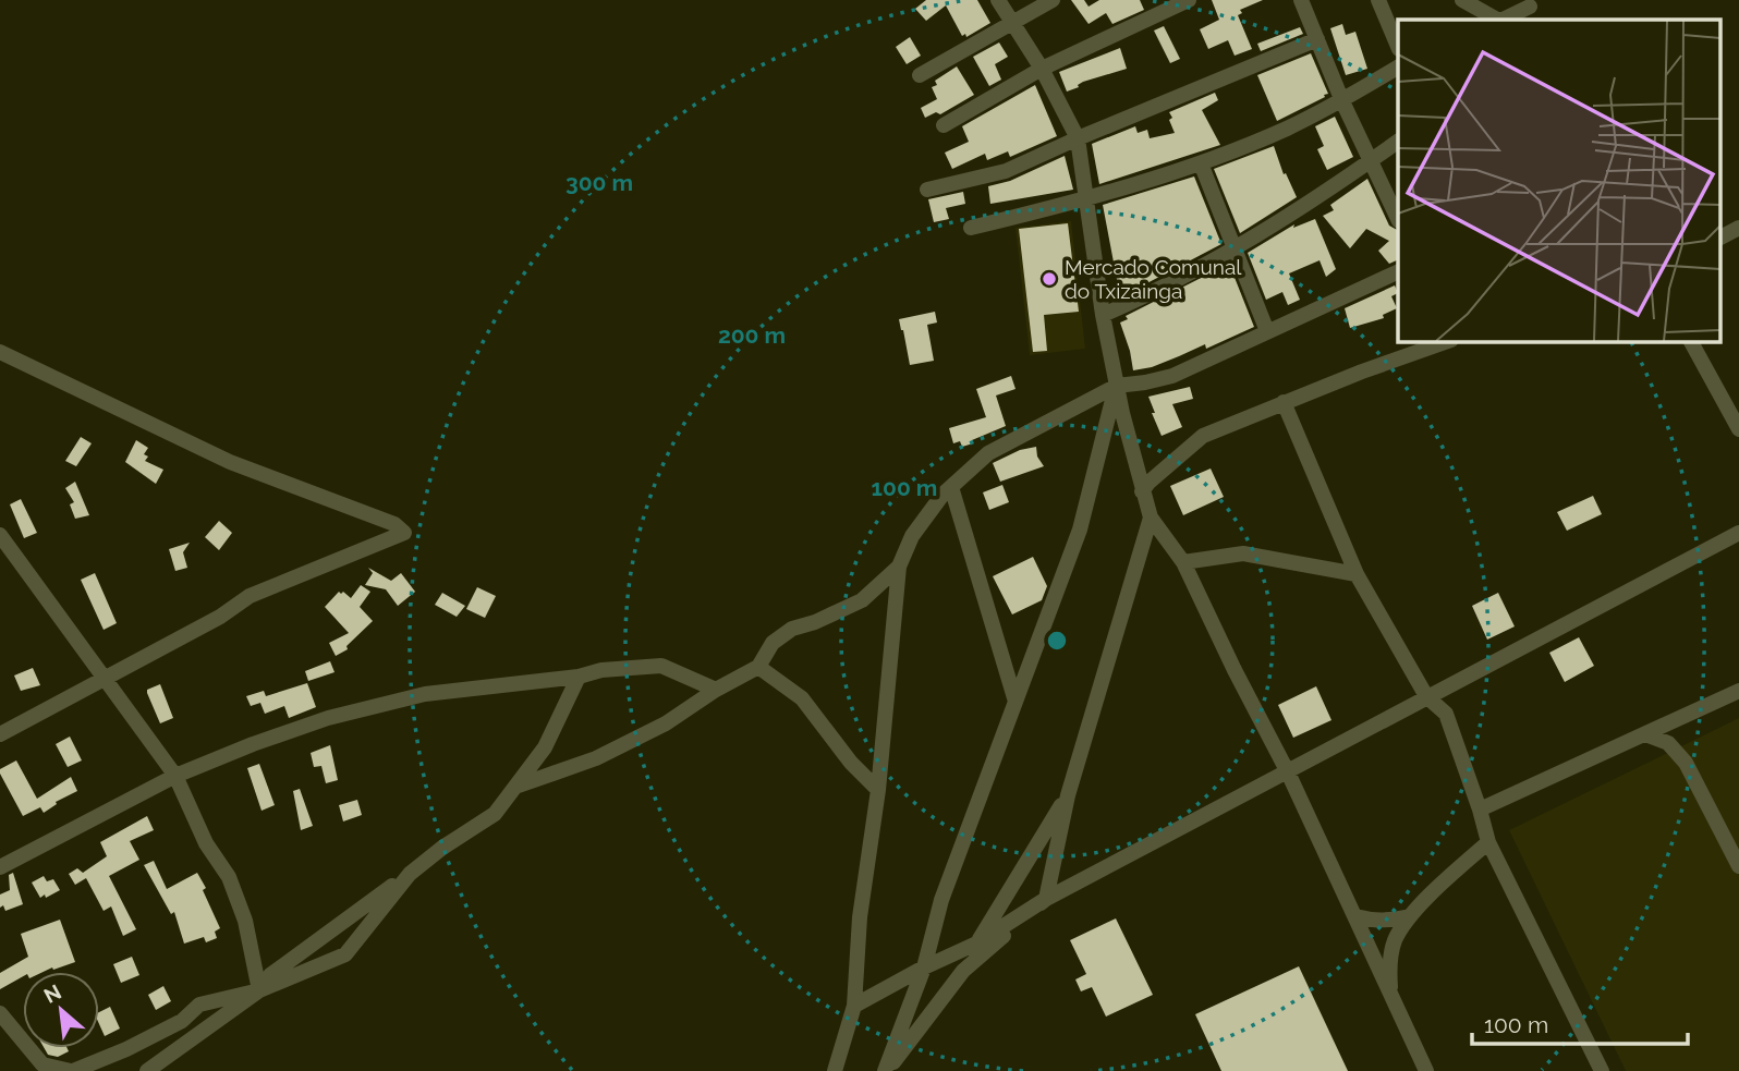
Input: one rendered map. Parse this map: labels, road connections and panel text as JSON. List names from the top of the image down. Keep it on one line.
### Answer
{"places":["Mercado Comunal do Txizainga"],"scale_bar":"100 m","north":"top left","rings":["300 m","200 m","100 m"]}
